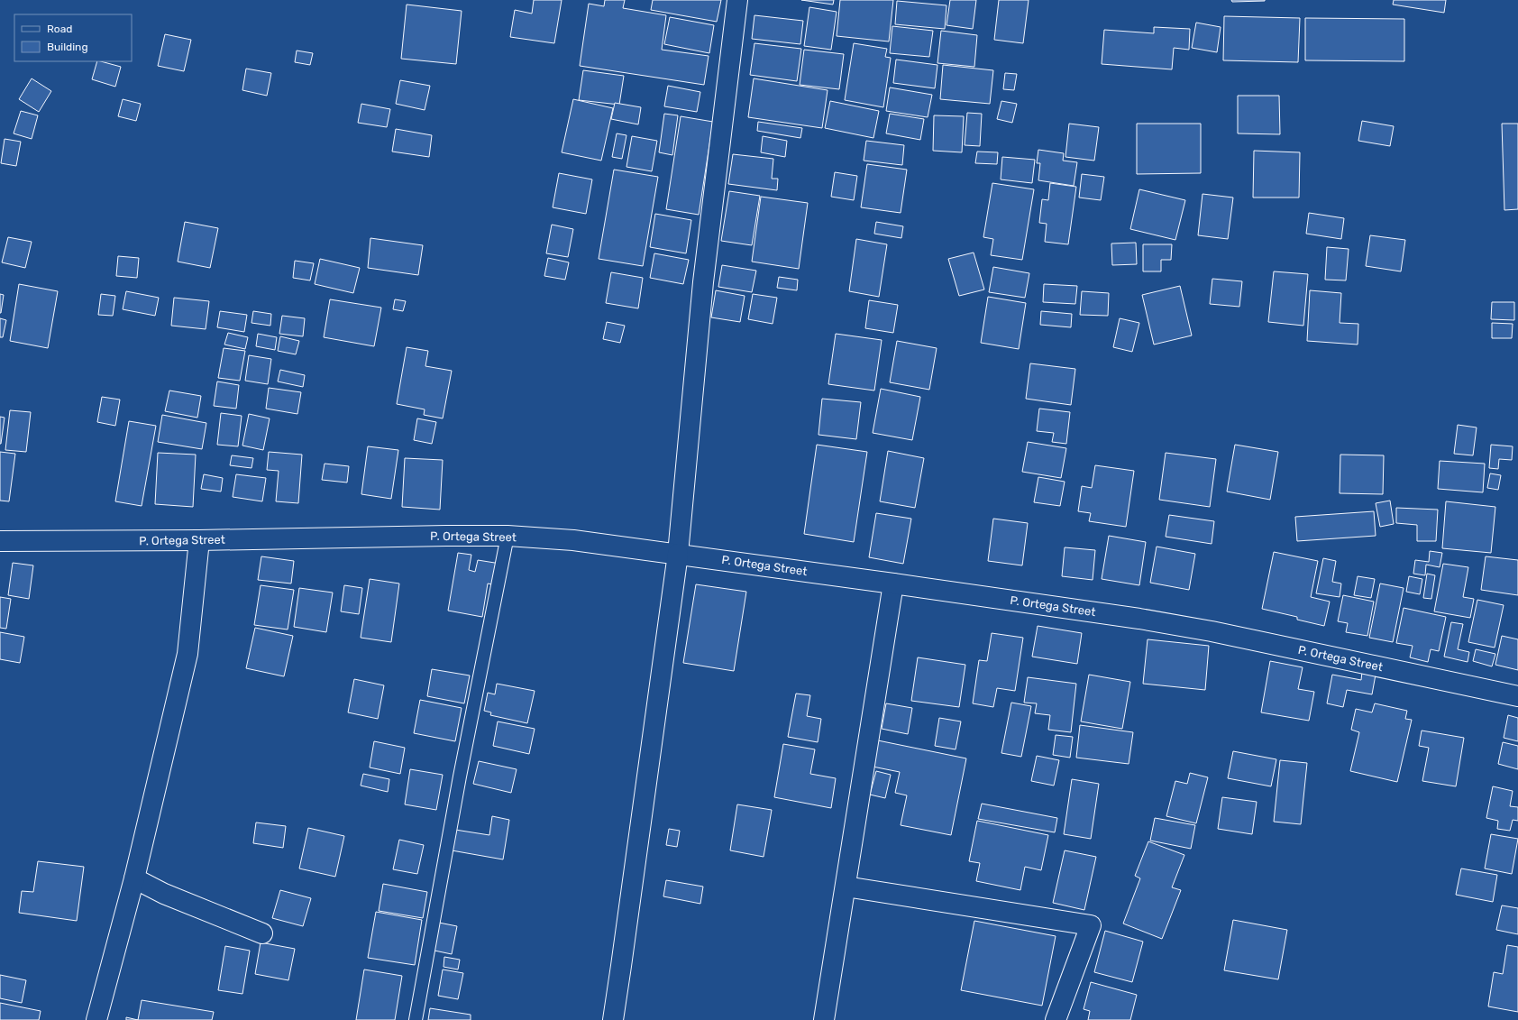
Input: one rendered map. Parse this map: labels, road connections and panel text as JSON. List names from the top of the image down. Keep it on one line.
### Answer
{"streets":{"street":["P. Ortega Street"]},"legend":["Road","Building"]}
